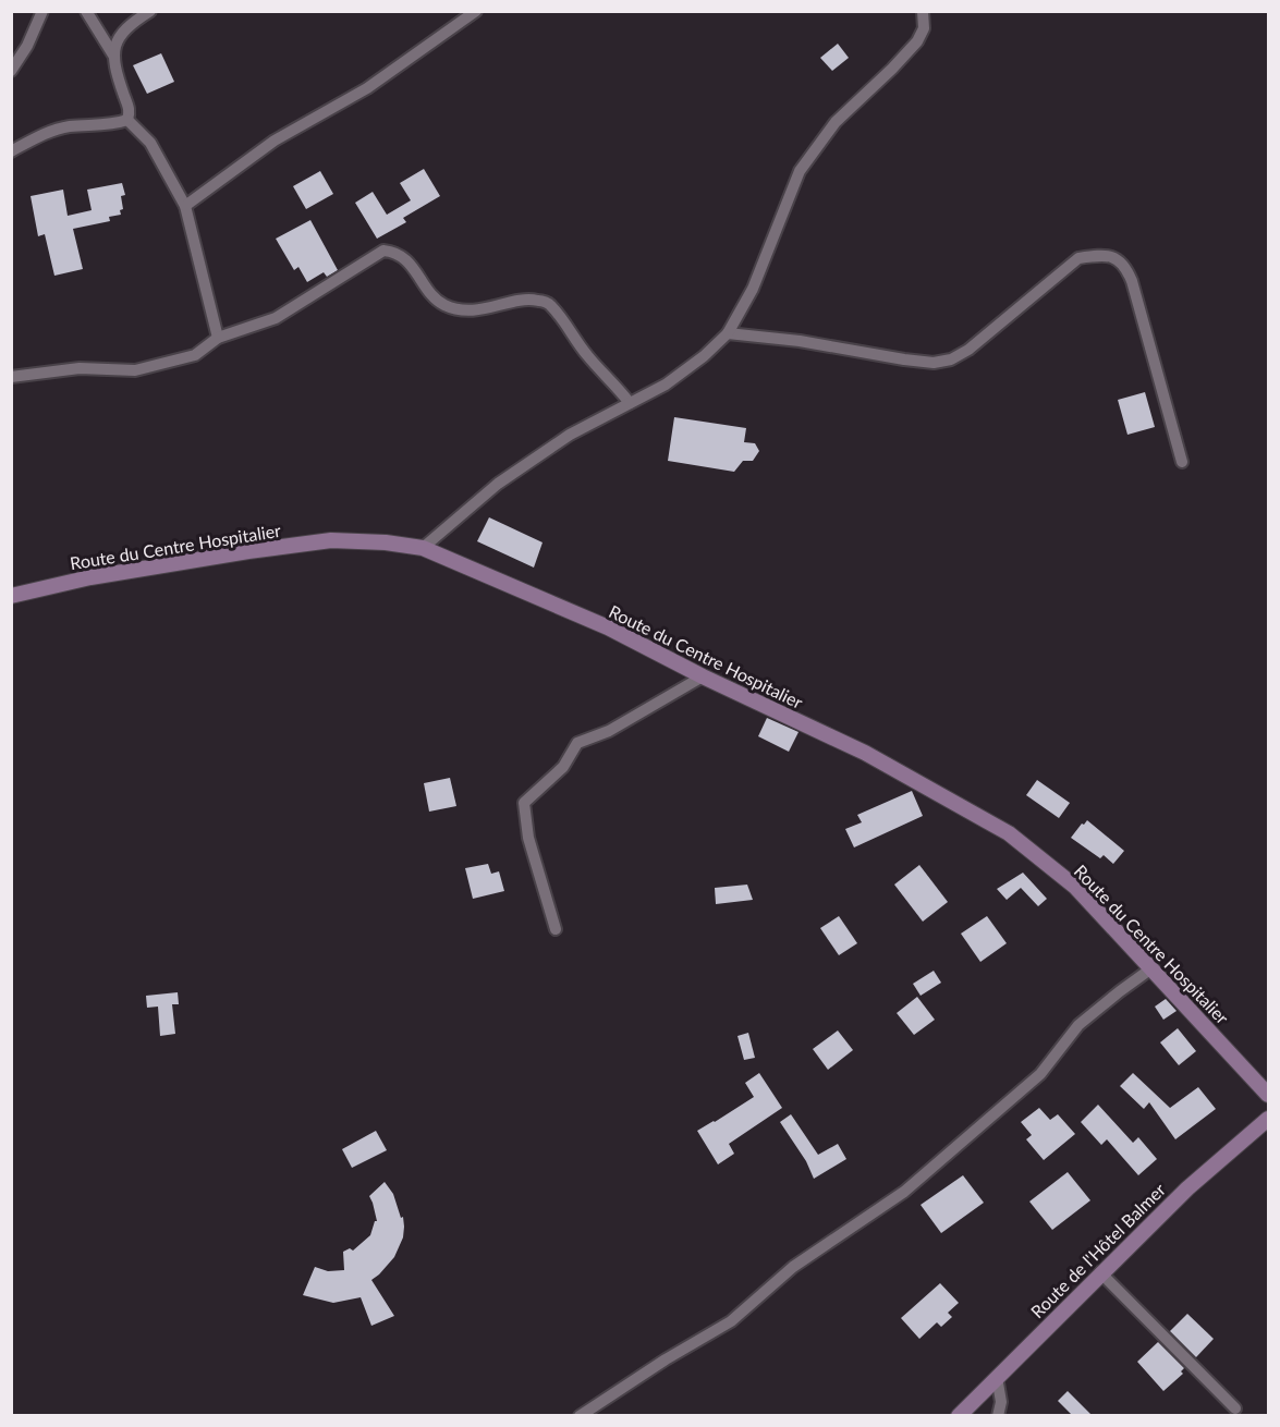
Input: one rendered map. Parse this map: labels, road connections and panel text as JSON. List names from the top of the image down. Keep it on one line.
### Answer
{"streets":{"street":["Route du Centre Hospitalier","Route de l'Hôtel Balmer"]}}
